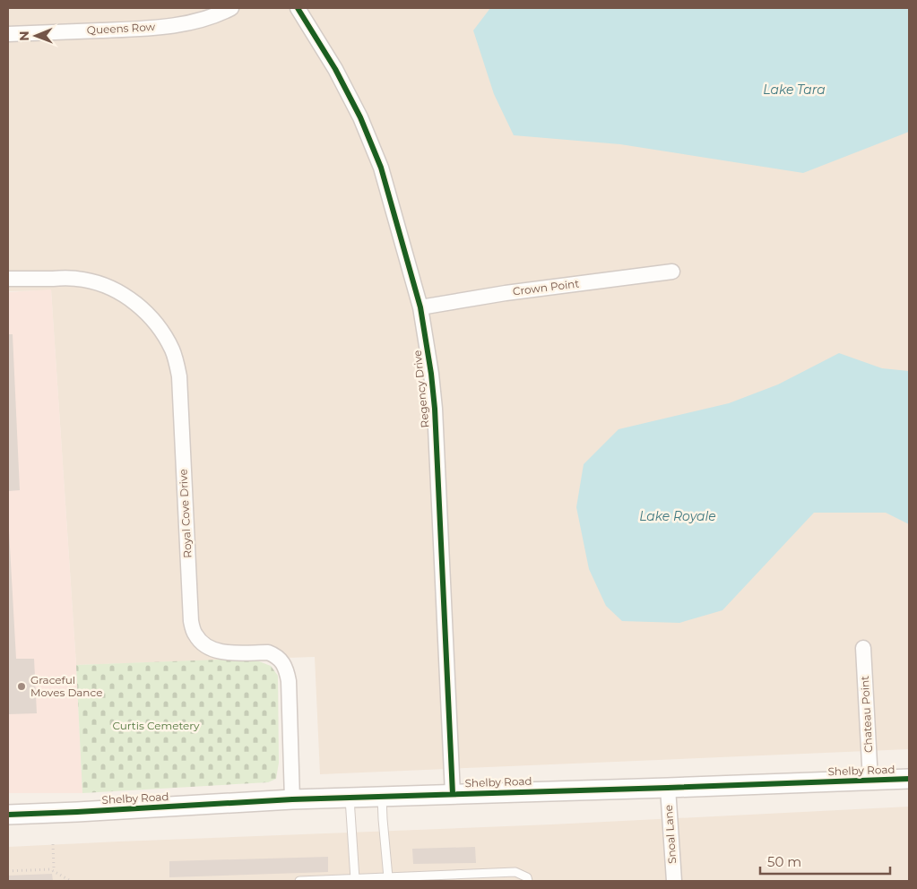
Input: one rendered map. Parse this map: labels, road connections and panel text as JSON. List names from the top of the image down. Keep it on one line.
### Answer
{"streets":{"street":["Queens Row","Crown Point","Regency Drive","Royal Cove Drive","Chateau Point","Shelby Road","Snoal Lane"]},"crossings":[["Crown Point","Regency Drive"],["Regency Drive","Shelby Road"],["Royal Cove Drive","Shelby Road"],["Chateau Point","Shelby Road"],["Shelby Road","Snoal Lane"]],"water":["Lake Tara","Lake Royale"],"parks":["Curtis Cemetery"],"places":["Graceful Moves Dance"],"scale_bar":"50 m","north":"left"}
